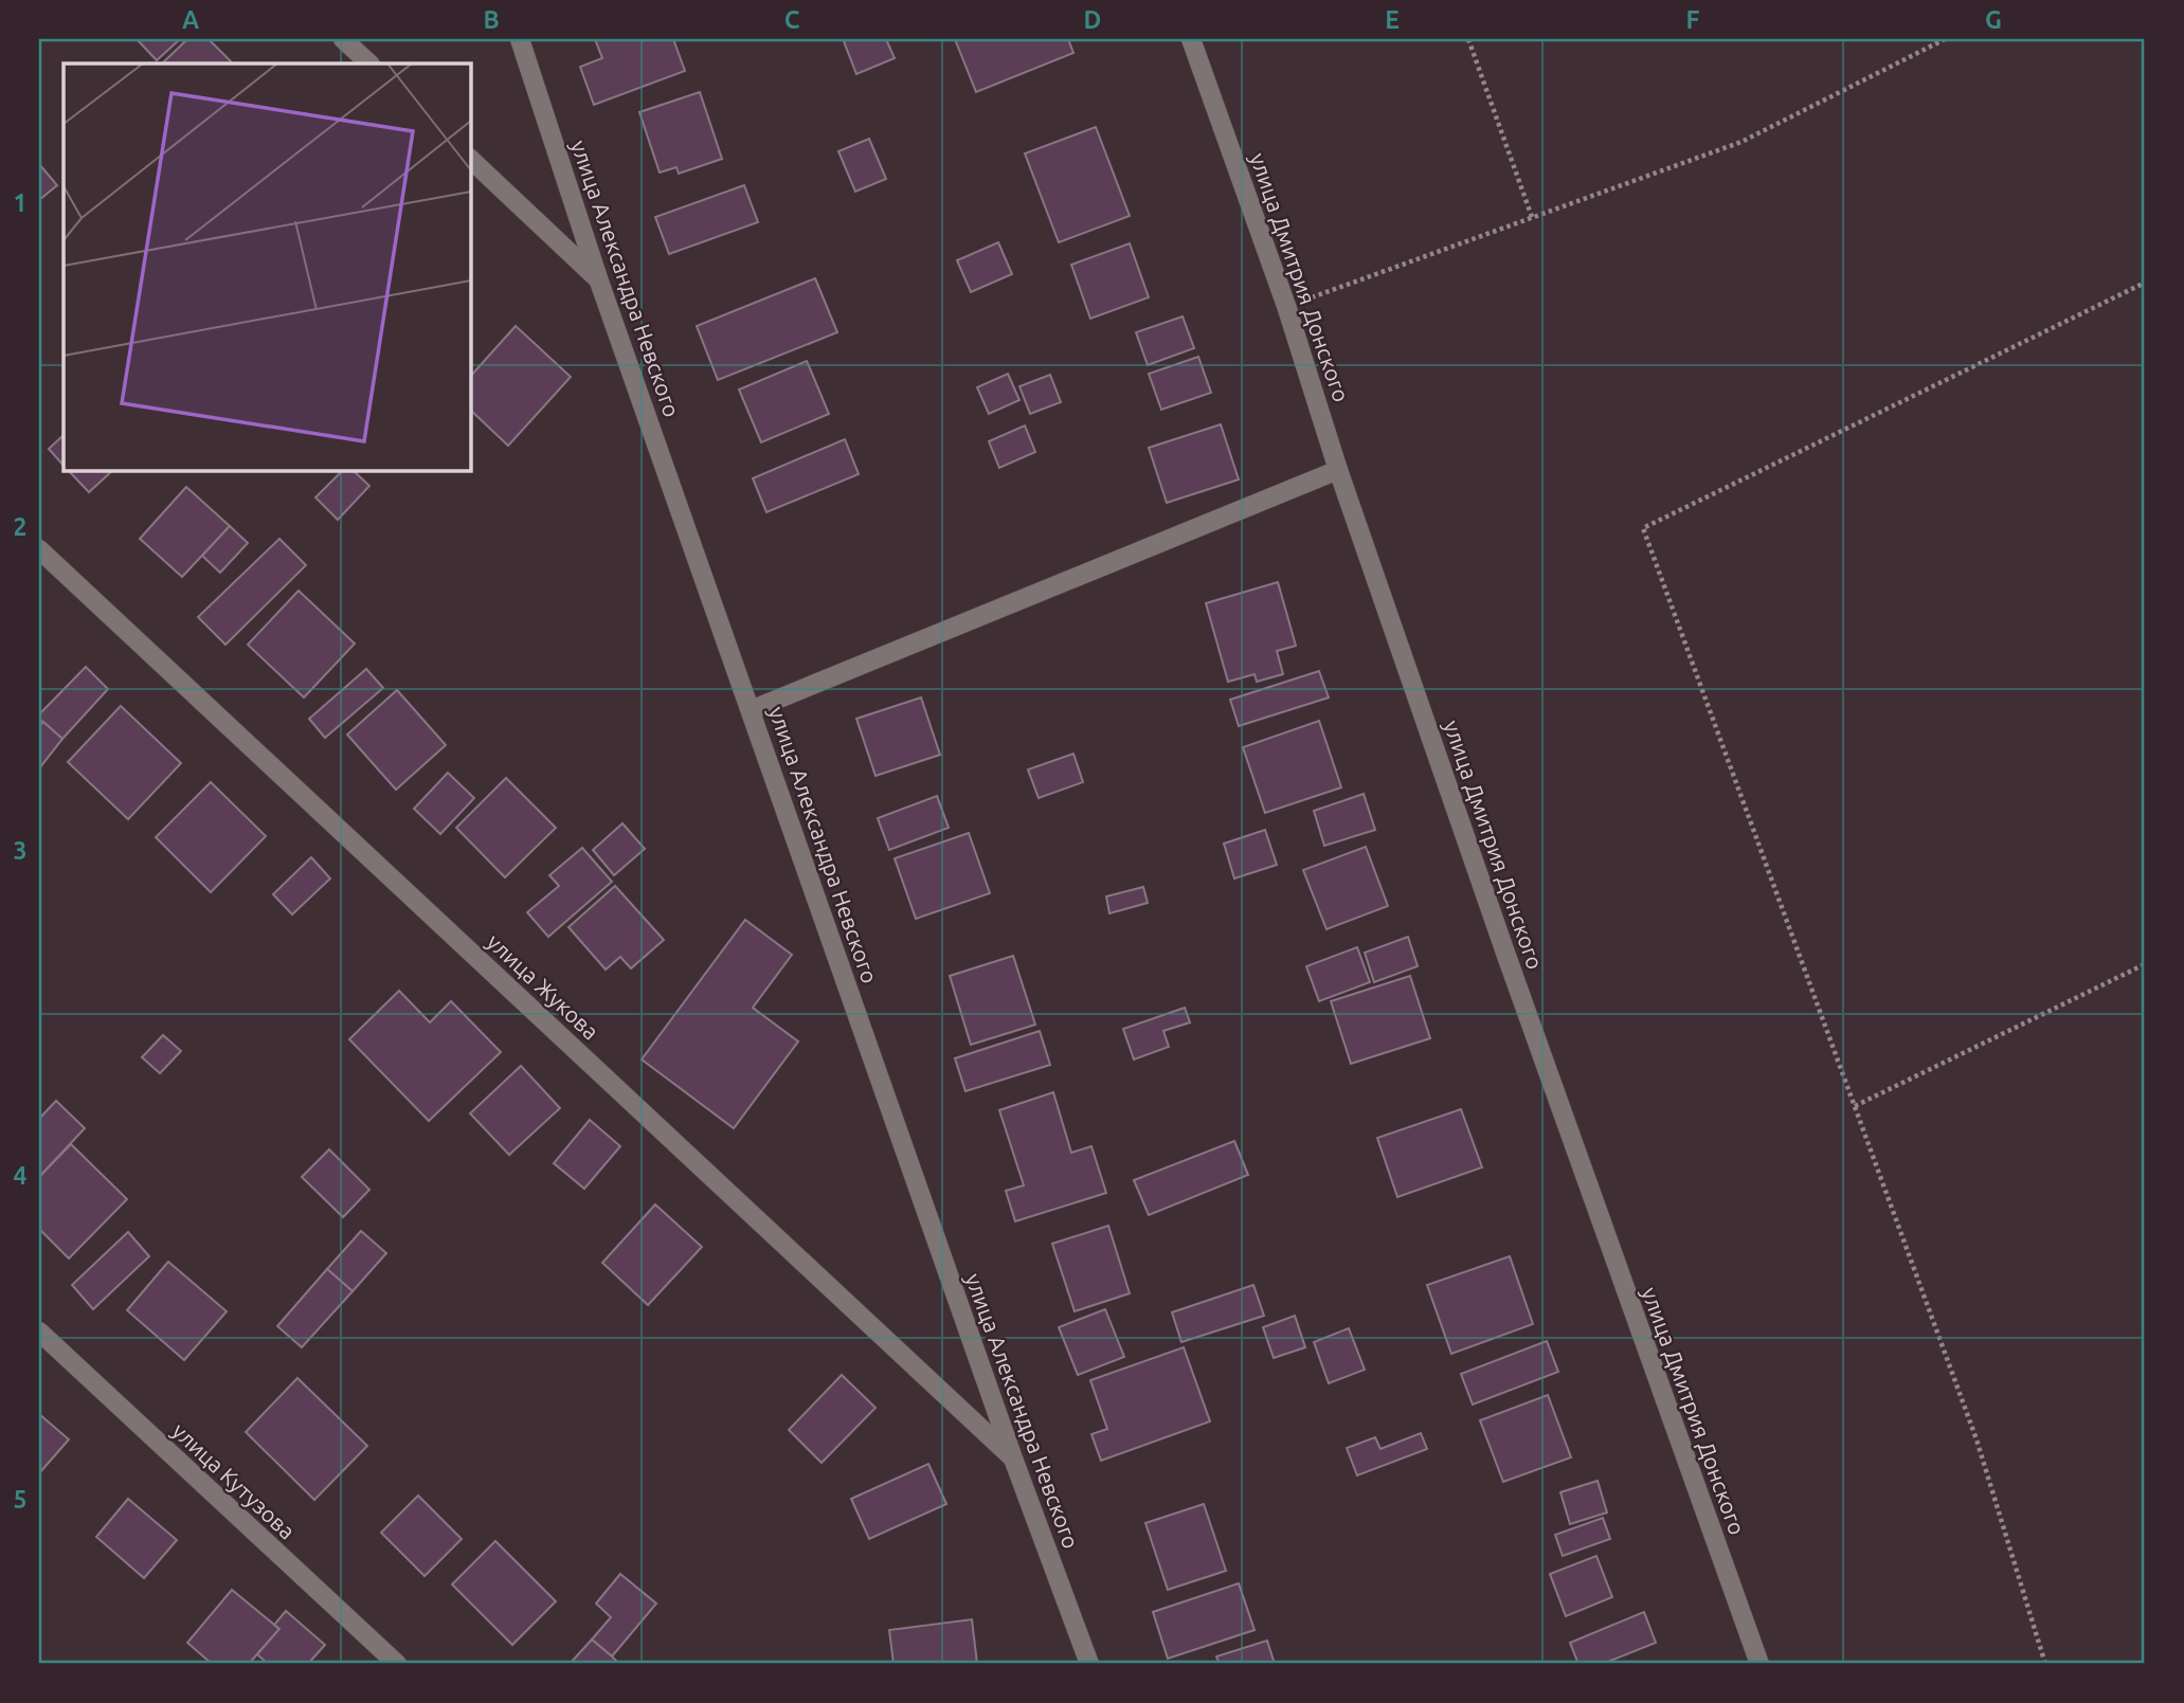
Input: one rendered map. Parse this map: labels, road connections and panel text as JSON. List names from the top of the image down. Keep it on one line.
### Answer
{"streets":{"street":["улица Дмитрия Донского","улица Александра Невского","улица Жукова","улица Кутузова"]},"crossings":[["улица Александра Невского","улица Жукова"]],"grid":{"columns":["A","B","C","D","E","F","G"],"rows":["1","2","3","4","5"]}}
